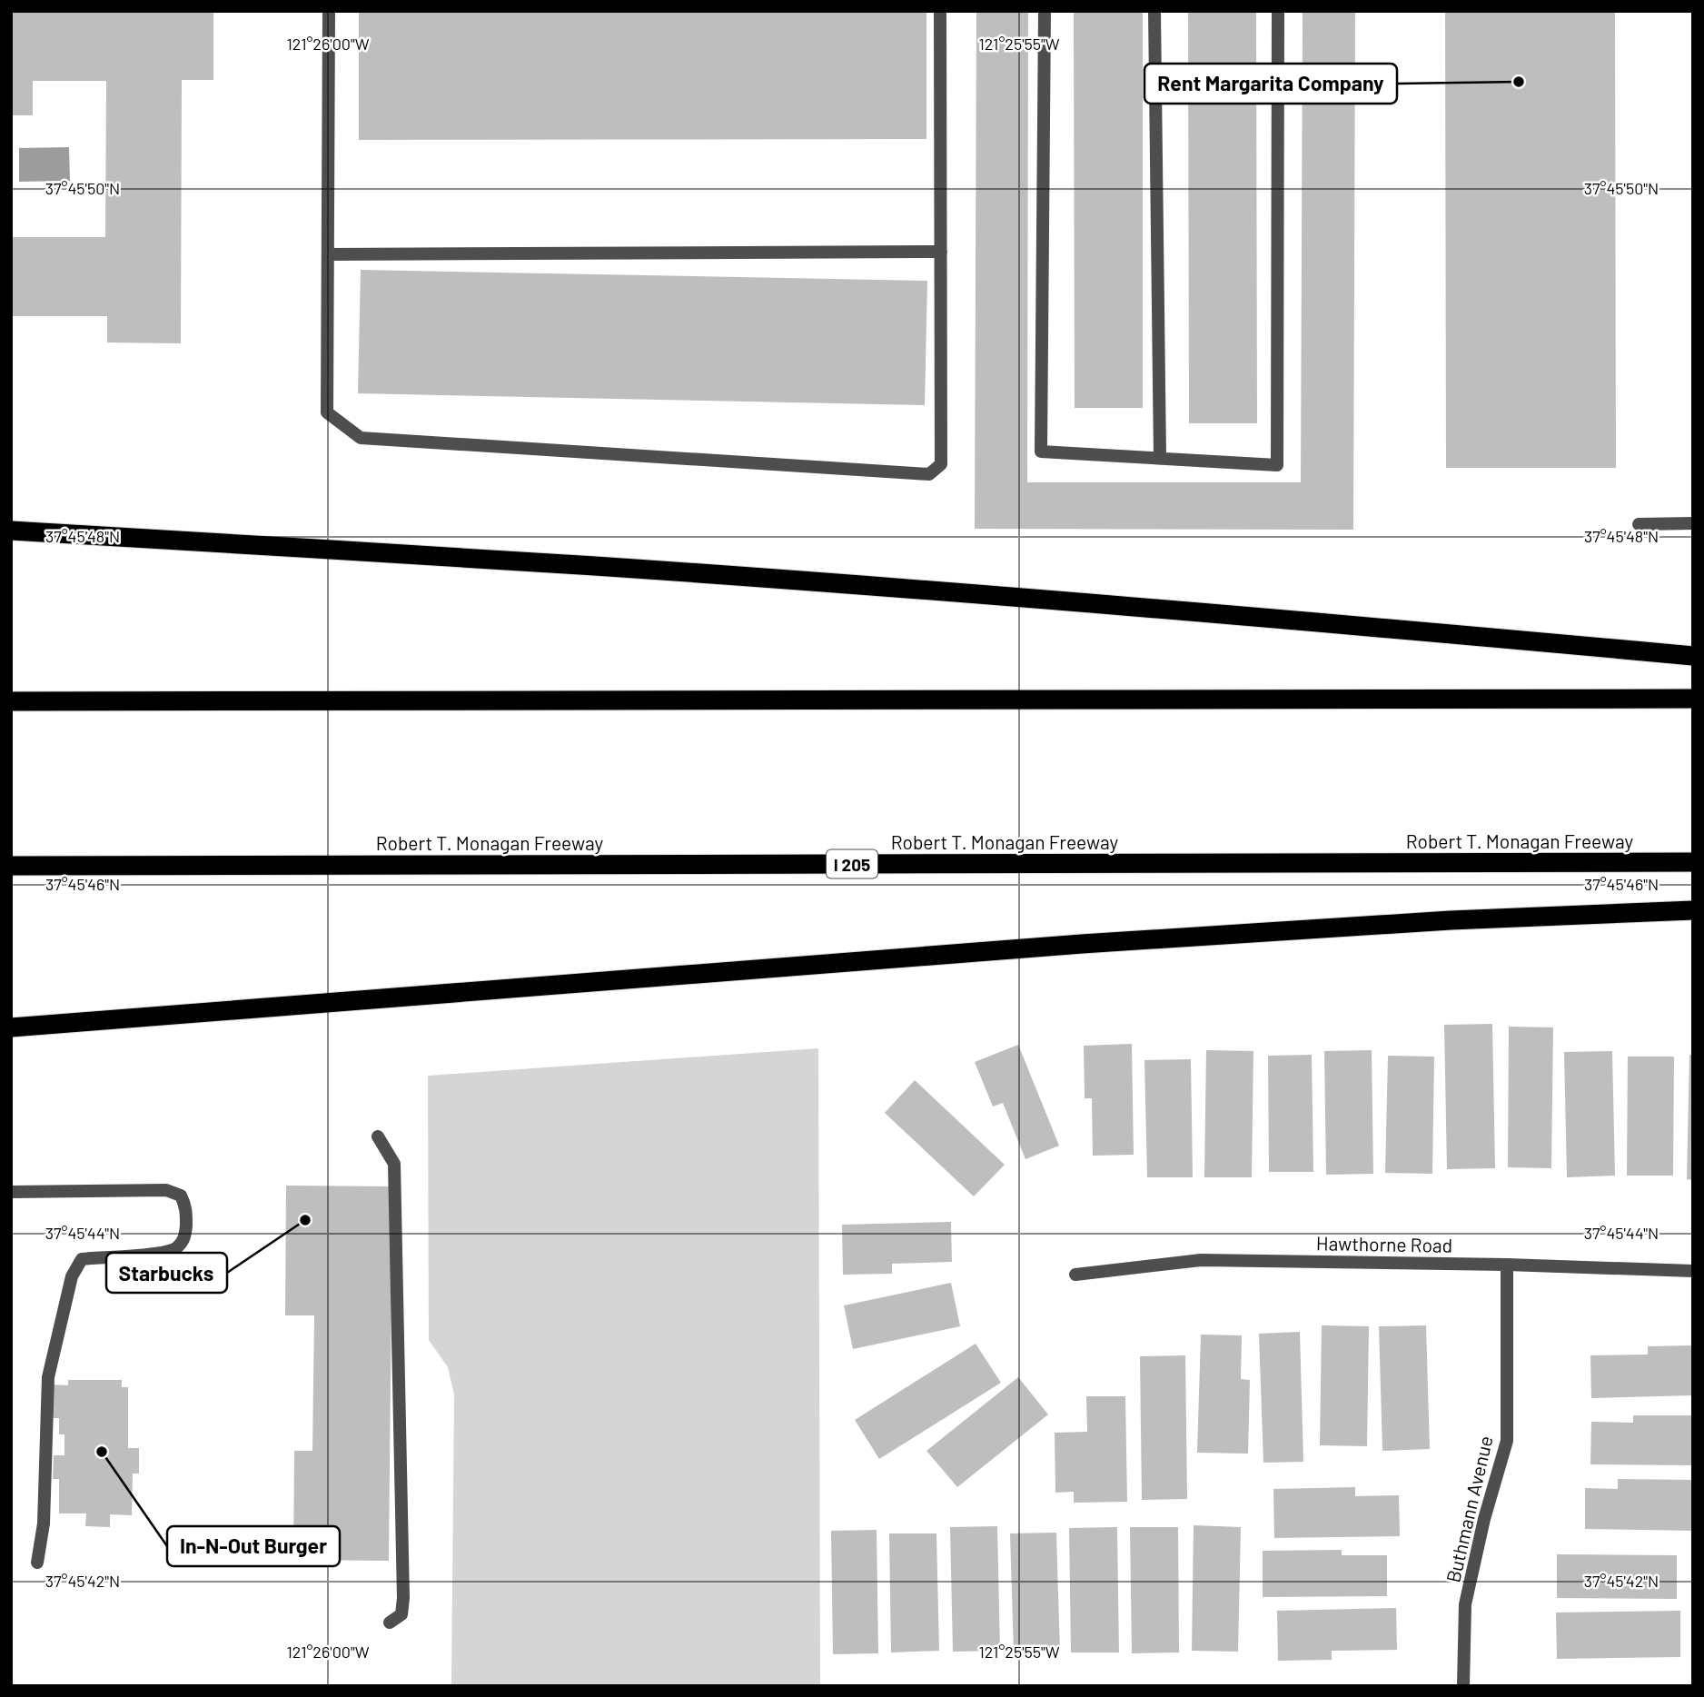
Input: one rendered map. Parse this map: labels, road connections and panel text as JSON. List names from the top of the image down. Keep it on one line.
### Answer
{"streets":{"highway":["Robert T. Monagan Freeway","I 205"],"street":["Hawthorne Road","Buthmann Avenue"]},"crossings":[["Hawthorne Road","Buthmann Avenue"]],"places":["Rent Margarita Company","Starbucks","In-N-Out Burger"],"coordinates":["121°26'00\"W","121°25'55\"W","37°45'50\"N","37°45'48\"N","37°45'46\"N","37°45'44\"N","37°45'42\"N"]}
